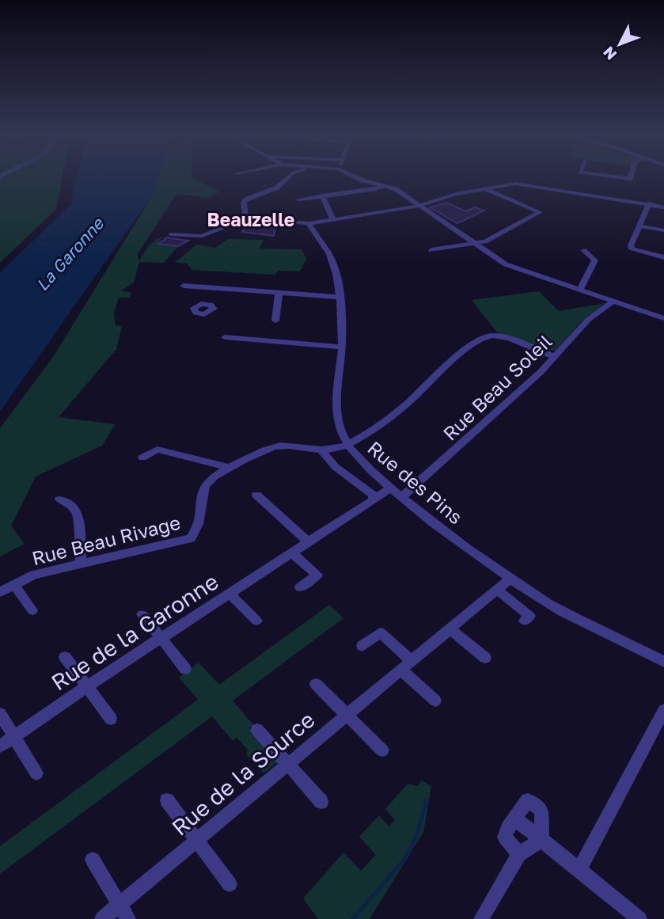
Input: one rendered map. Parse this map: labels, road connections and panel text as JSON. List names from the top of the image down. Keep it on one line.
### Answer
{"streets":{"street":["Rue Beau Soleil","Rue des Pins","Rue Beau Rivage","Rue de la Garonne","Rue de la Source"]},"crossings":[["Rue Beau Soleil","Rue des Pins"],["Rue des Pins","Rue Beau Rivage"],["Rue des Pins","Rue de la Garonne"],["Rue des Pins","Rue de la Source"]],"districts":["Beauzelle"],"water":["La Garonne"],"north":"bottom left"}
